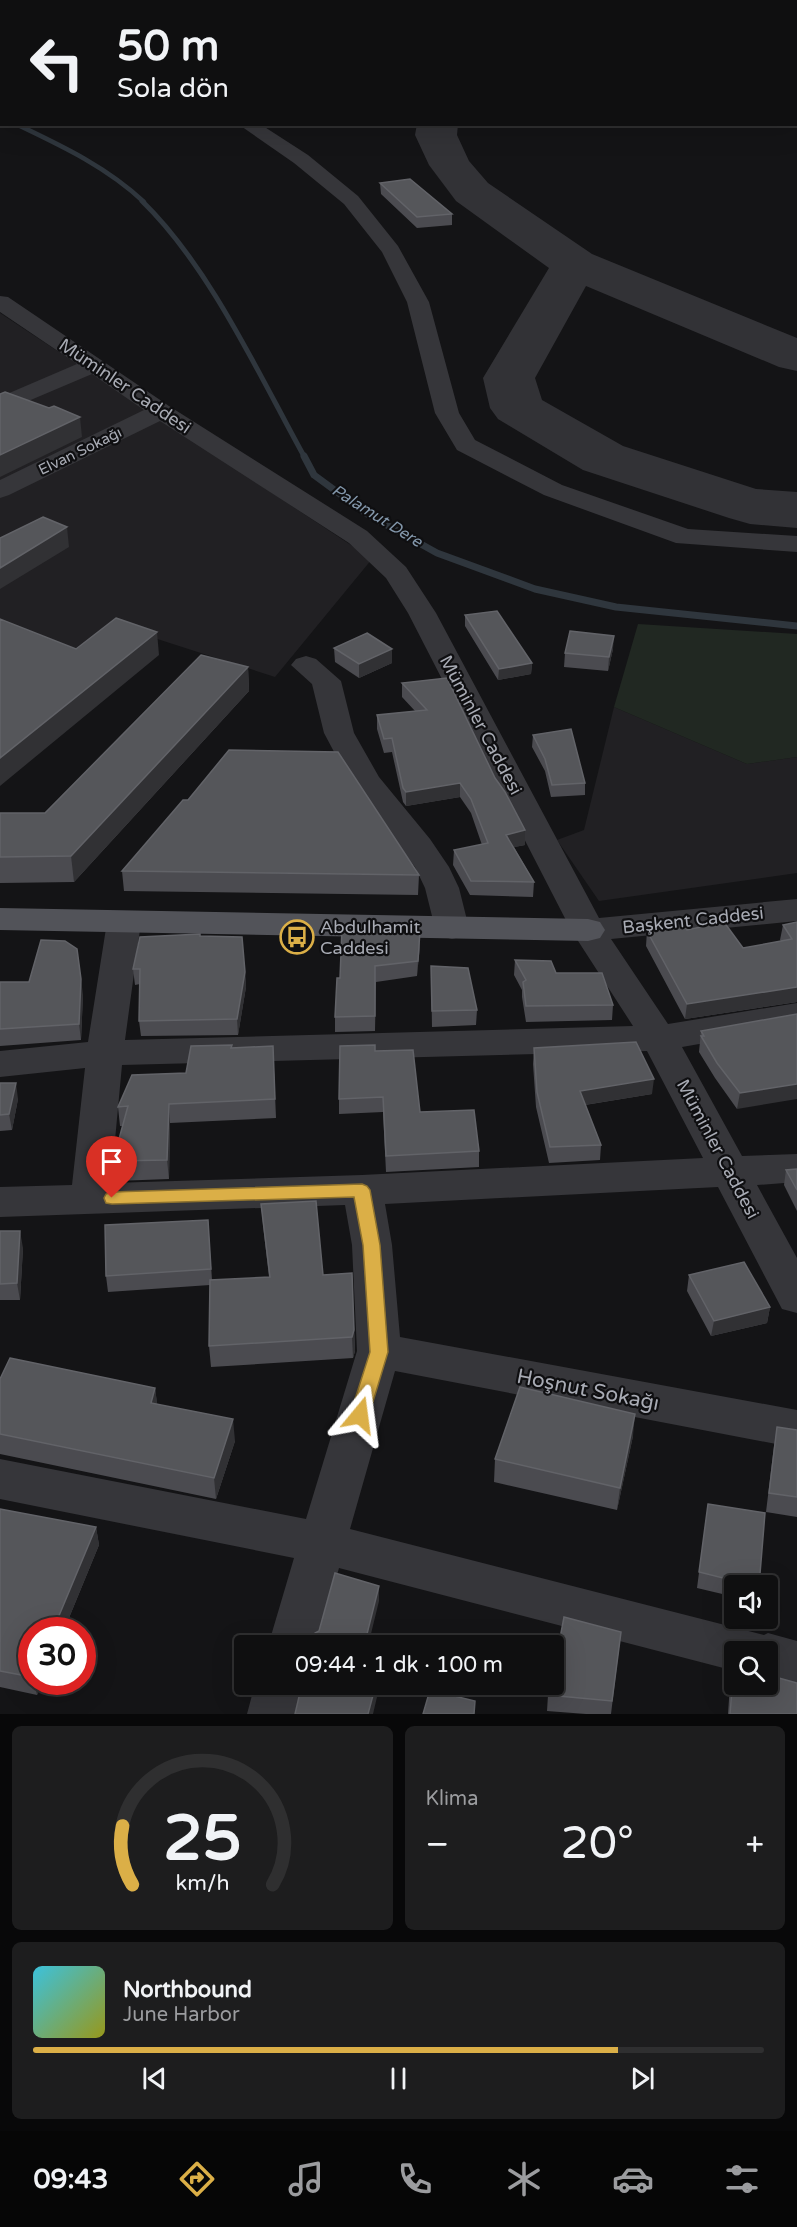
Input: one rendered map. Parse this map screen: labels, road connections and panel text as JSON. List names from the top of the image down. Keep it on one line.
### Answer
{"streets":{"street":["Müminler Caddesi","Elvan Sokağı","Başkent Caddesi","Hoşnut Sokağı"]},"crossings":[["Müminler Caddesi","Elvan Sokağı"],["Müminler Caddesi","Başkent Caddesi"]],"water":["Palamut Dere"],"places":{"bus stop":["Abdulhamit Caddesi"]},"page":{"turn":["50 m","Sola dön"],"limit":"30","trip":"09:44 · 1 dk · 100 m","tile":"Klima","heat":["−","20°","+"],"song":["Northbound","June Harbor"],"tabs":"09:43","gauge":["25","km/h"]}}
